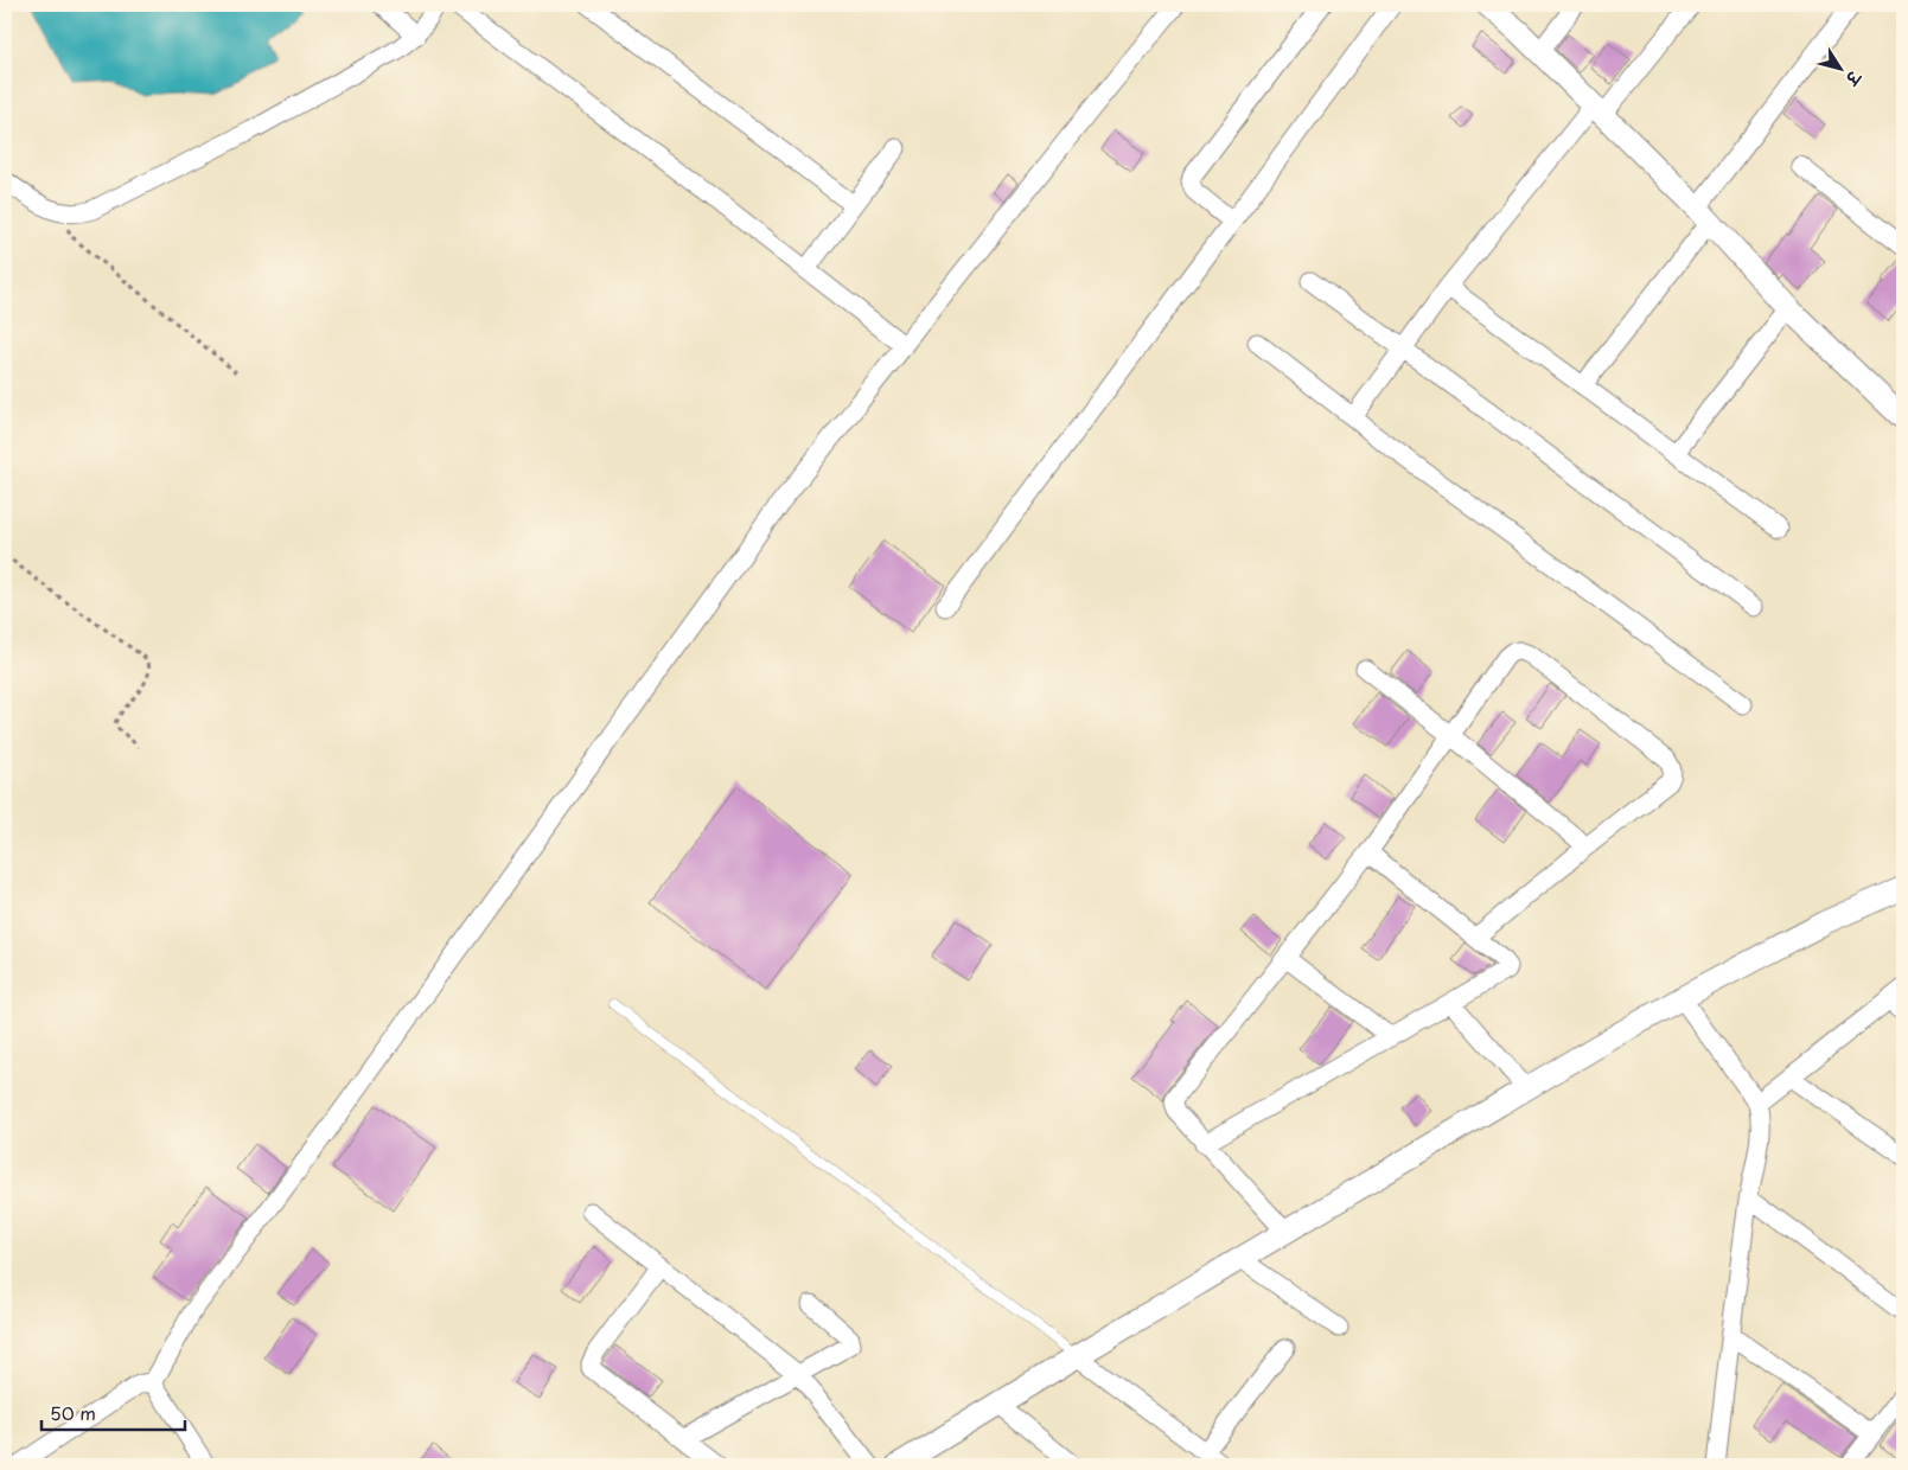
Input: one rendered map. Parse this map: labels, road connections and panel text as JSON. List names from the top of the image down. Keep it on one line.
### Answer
{"scale_bar":"50 m","north":"bottom right"}
